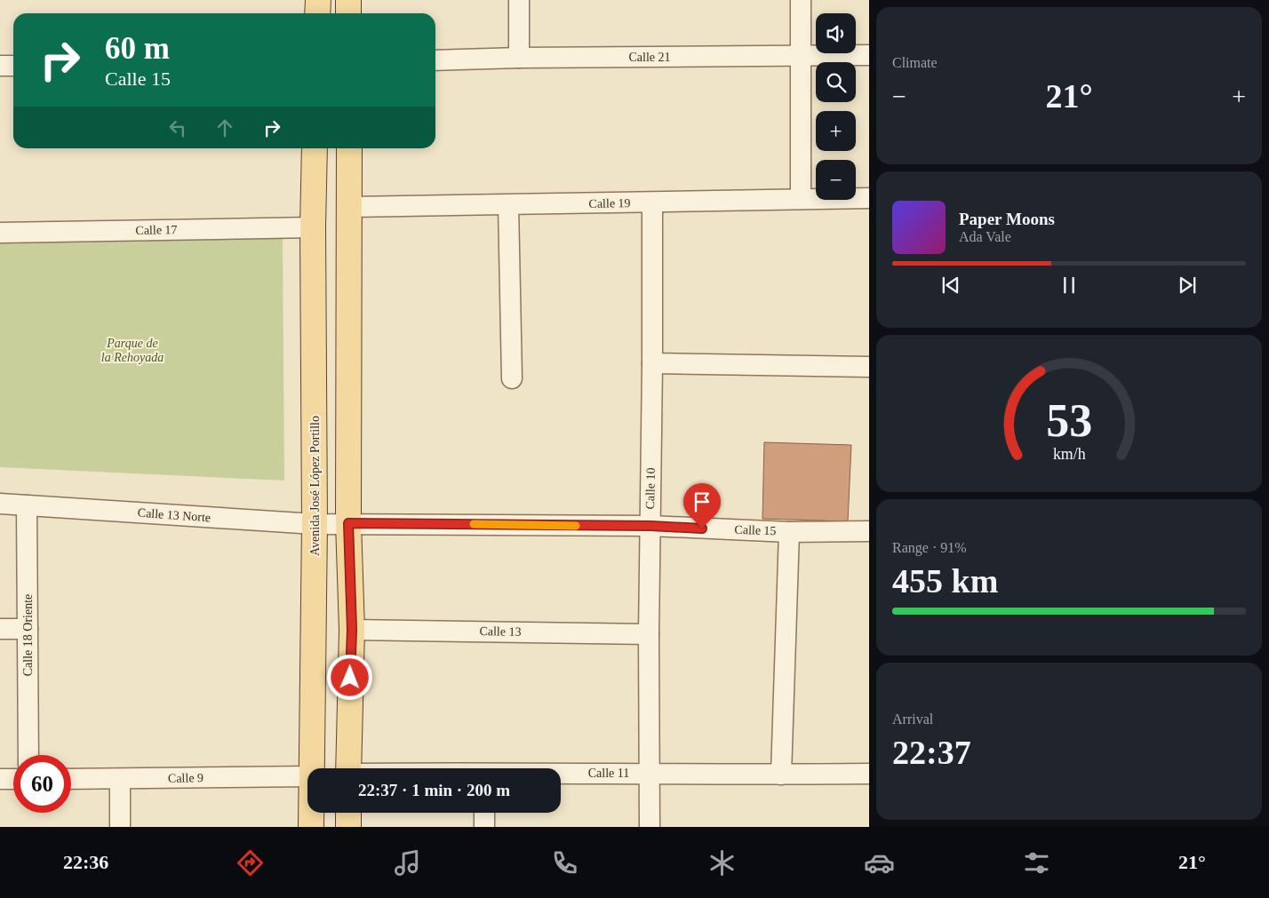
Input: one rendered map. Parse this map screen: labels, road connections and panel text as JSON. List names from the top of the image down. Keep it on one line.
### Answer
{"streets":{"main road":["Avenida José López Portillo"],"street":["Calle 21","Calle 19","Calle 17","Calle 10","Calle 13 Norte","Calle 15","Calle 13","Calle 18 Oriente","Calle 11","Calle 9"]},"crossings":[["Calle 19","Calle 10"],["Calle 17","Avenida José López Portillo"],["Avenida José López Portillo","Calle 13 Norte"],["Calle 10","Calle 15"],["Calle 10","Calle 13"],["Calle 10","Calle 11"],["Calle 13 Norte","Calle 15"],["Calle 13 Norte","Calle 18 Oriente"]],"parks":["Parque de la Rehoyada"],"page":{"tile":["Climate",["Range · 91%","455 km"],["Arrival","22:37"]],"map_buttons":["+","−"],"turn":["60 m","Calle 15"],"heat":["−","21°","+"],"song":["Paper Moons","Ada Vale"],"limit":"60","trip":"22:37 · 1 min · 200 m","tabs":["22:36","21°"],"gauge":["53","km/h"]}}
